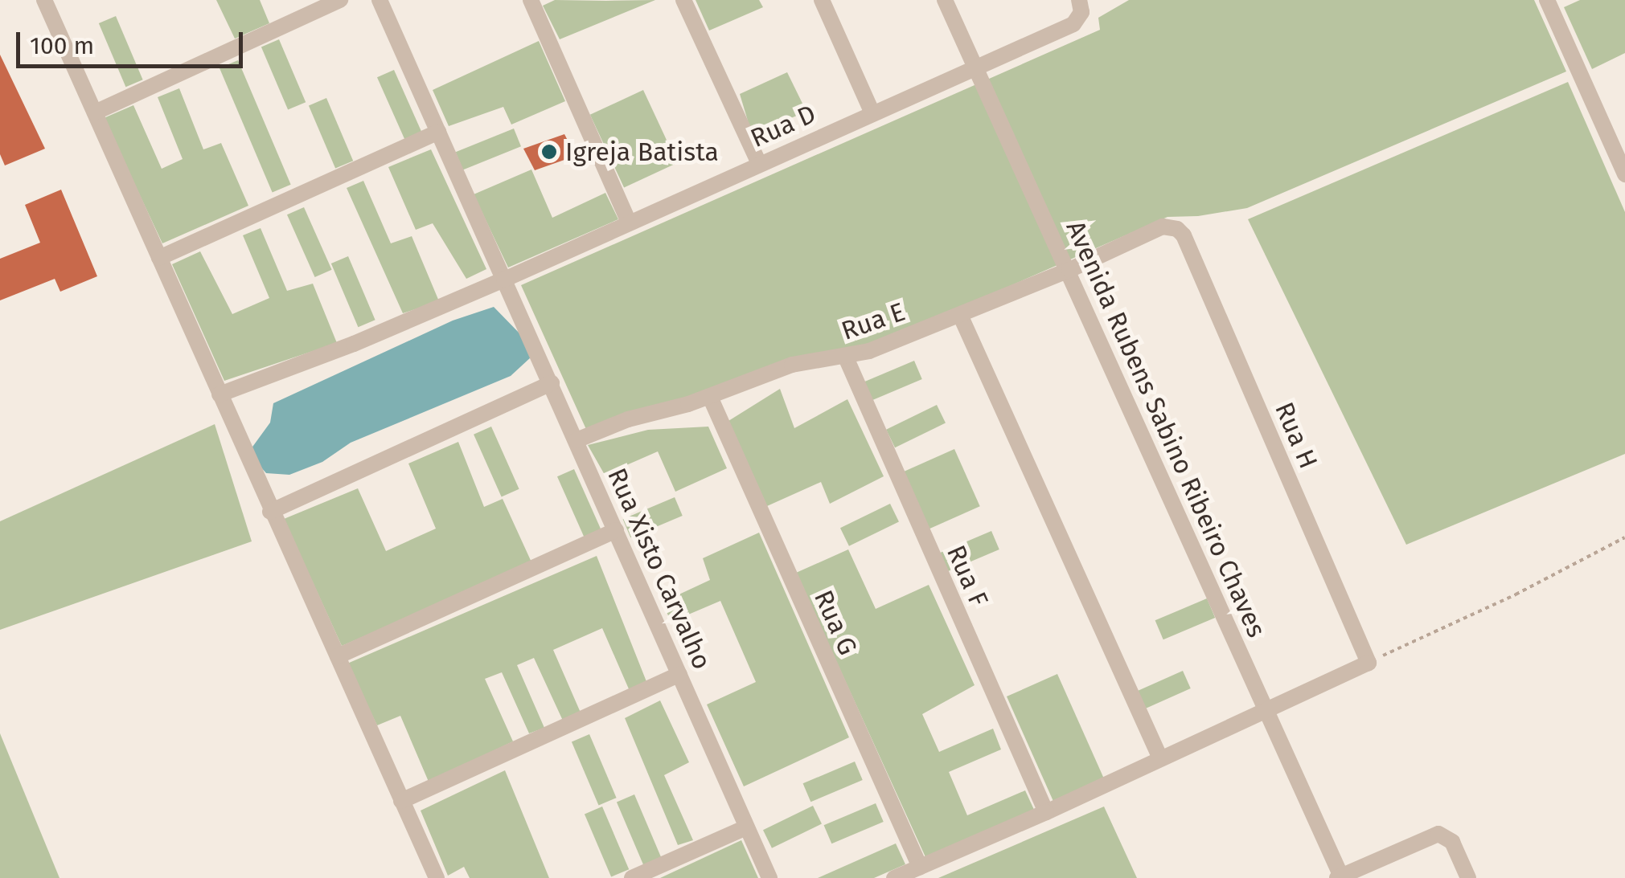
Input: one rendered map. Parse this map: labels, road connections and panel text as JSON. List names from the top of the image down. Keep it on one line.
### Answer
{"streets":{"street":["Rua D","Rua E","Avenida Rubens Sabino Ribeiro Chaves","Rua H","Rua Xisto Carvalho","Rua F","Rua G"]},"crossings":[["Rua D","Avenida Rubens Sabino Ribeiro Chaves"],["Rua D","Rua Xisto Carvalho"],["Rua E","Avenida Rubens Sabino Ribeiro Chaves"],["Rua E","Rua H"],["Rua E","Rua Xisto Carvalho"],["Rua E","Rua F"],["Rua E","Rua G"]],"places":["Igreja Batista"],"scale_bar":"100 m"}
